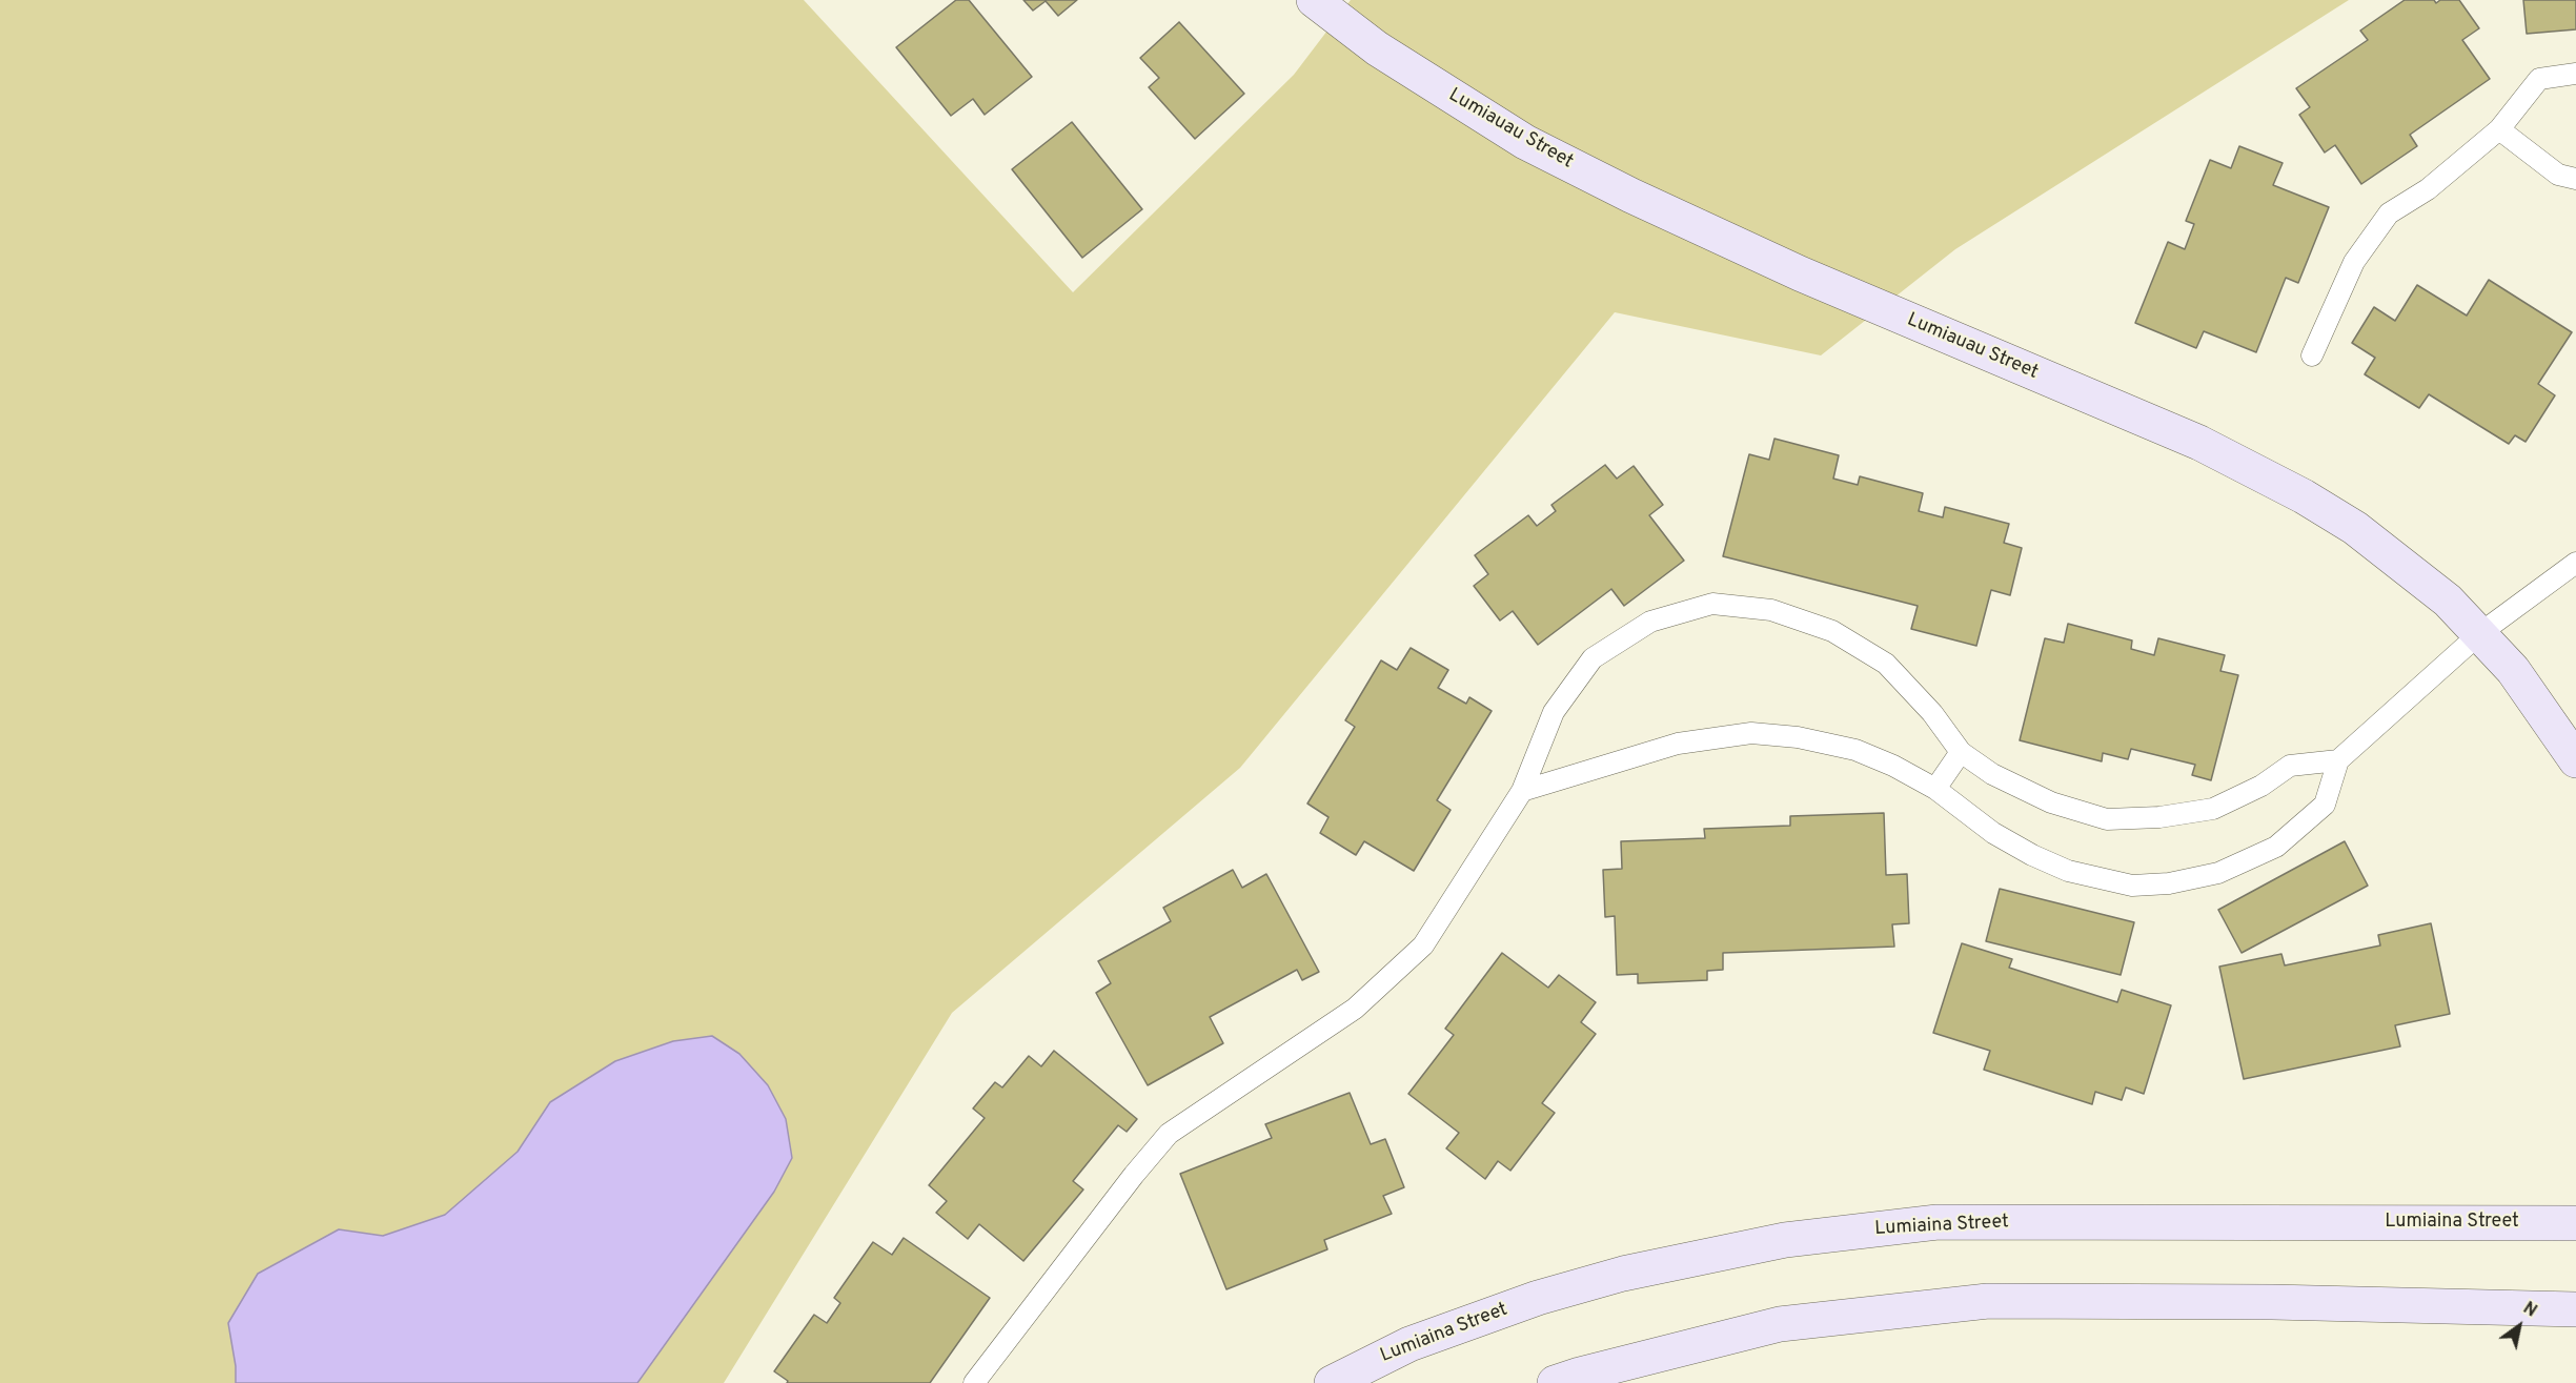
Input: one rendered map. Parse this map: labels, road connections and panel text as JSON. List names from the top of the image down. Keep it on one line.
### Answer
{"streets":{"main road":["Lumiauau Street","Lumiaina Street"]},"north":"top right"}
